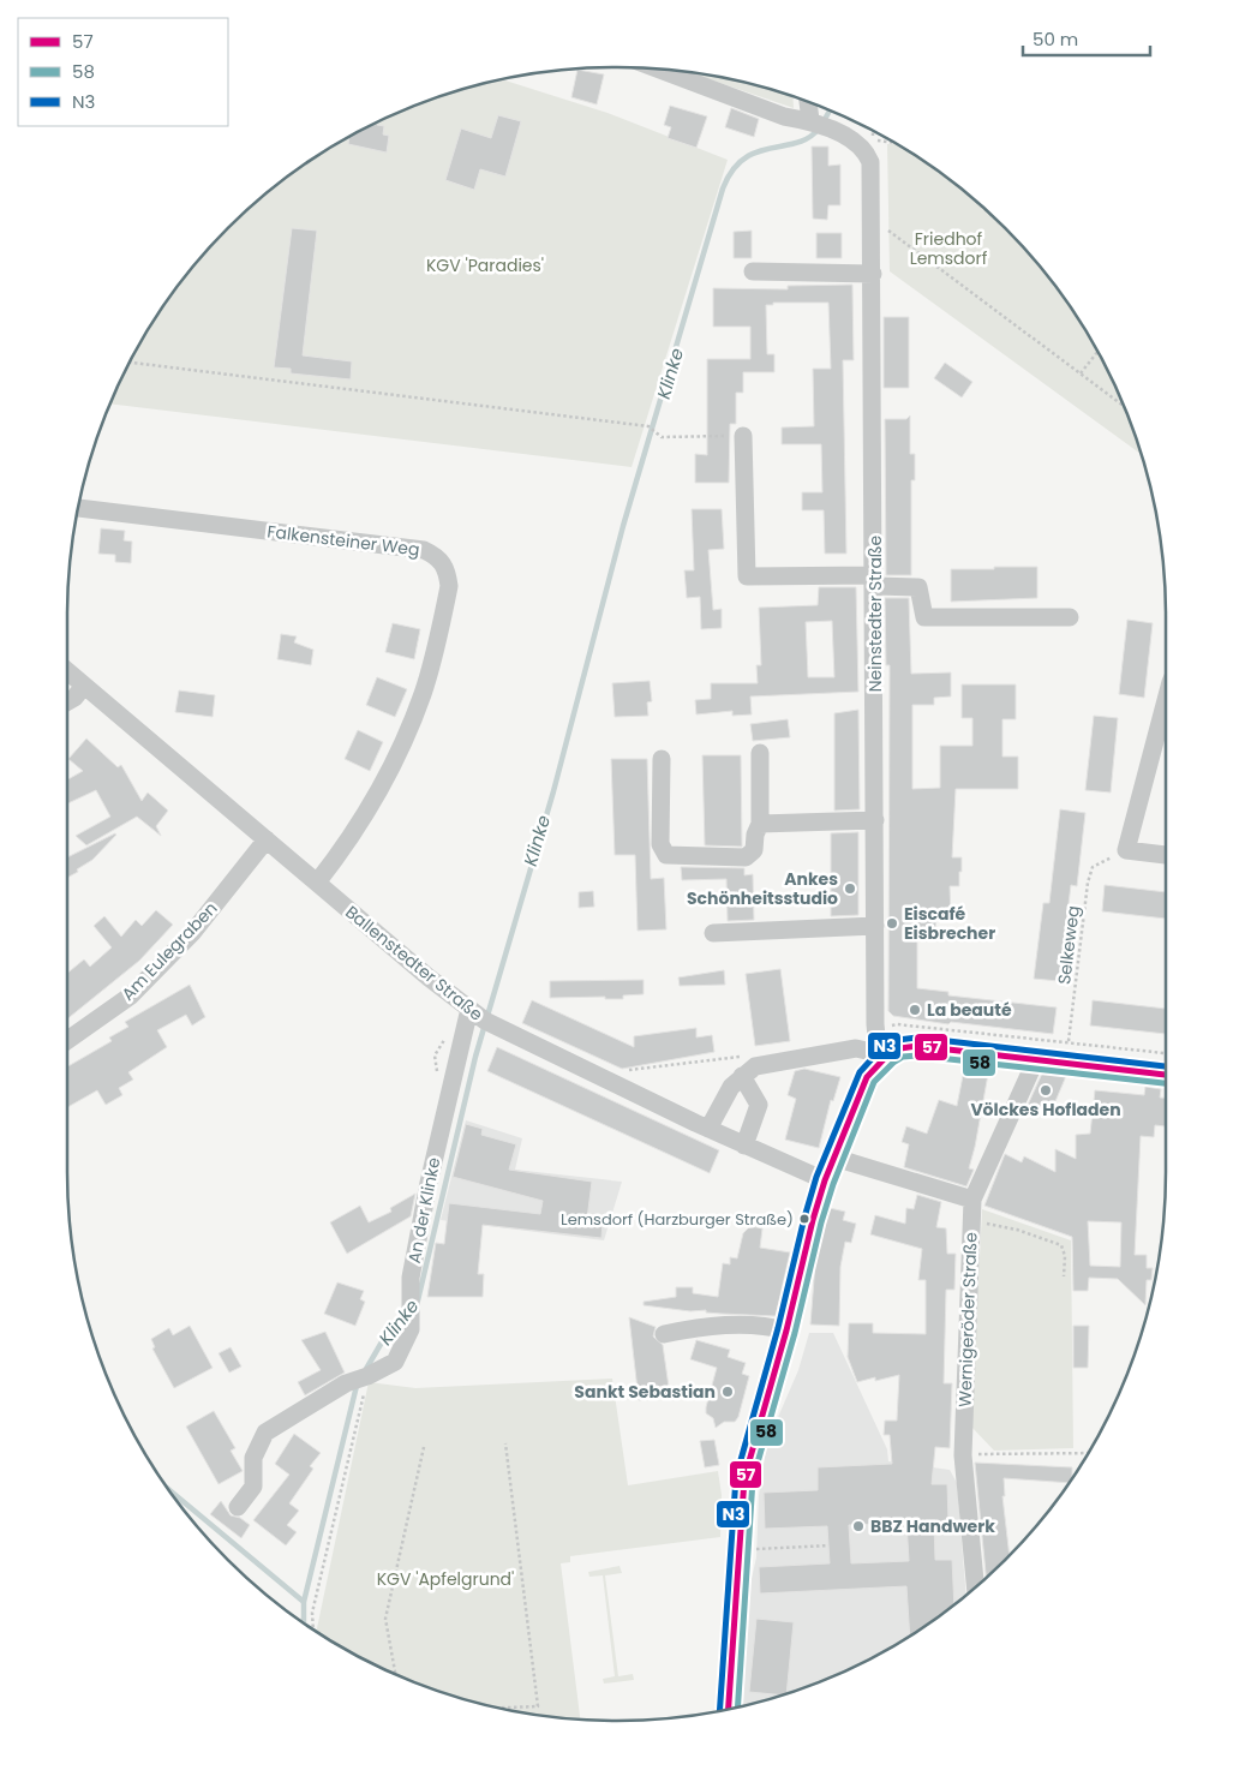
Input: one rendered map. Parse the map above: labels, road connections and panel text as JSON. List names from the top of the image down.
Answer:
{
  "streets": {
    "street": [
      "Falkensteiner Weg",
      "Neinstedter Straße",
      "Am Eulegraben",
      "Ballenstedter Straße",
      "An der Klinke",
      "Wernigeröder Straße"
    ],
    "path": ["Selkeweg"]
  },
  "crossings": [
    ["Falkensteiner Weg", "Ballenstedter Straße"],
    ["Am Eulegraben", "Ballenstedter Straße"],
    ["Ballenstedter Straße", "An der Klinke"]
  ],
  "water": ["Klinke"],
  "parks": ["Friedhof Lemsdorf", "KGV 'Paradies'", "KGV 'Apfelgrund'"],
  "places": [
    "Ankes Schönheitsstudio",
    "Eiscafé Eisbrecher",
    "La beauté",
    "Völckes Hofladen",
    "Lemsdorf (Harzburger Straße)",
    "Sankt Sebastian",
    "BBZ Handwerk"
  ],
  "lines": ["transit line N3", "transit line 57", "transit line 58"],
  "legend": ["57", "58", "N3"],
  "scale_bar": "50 m"
}
